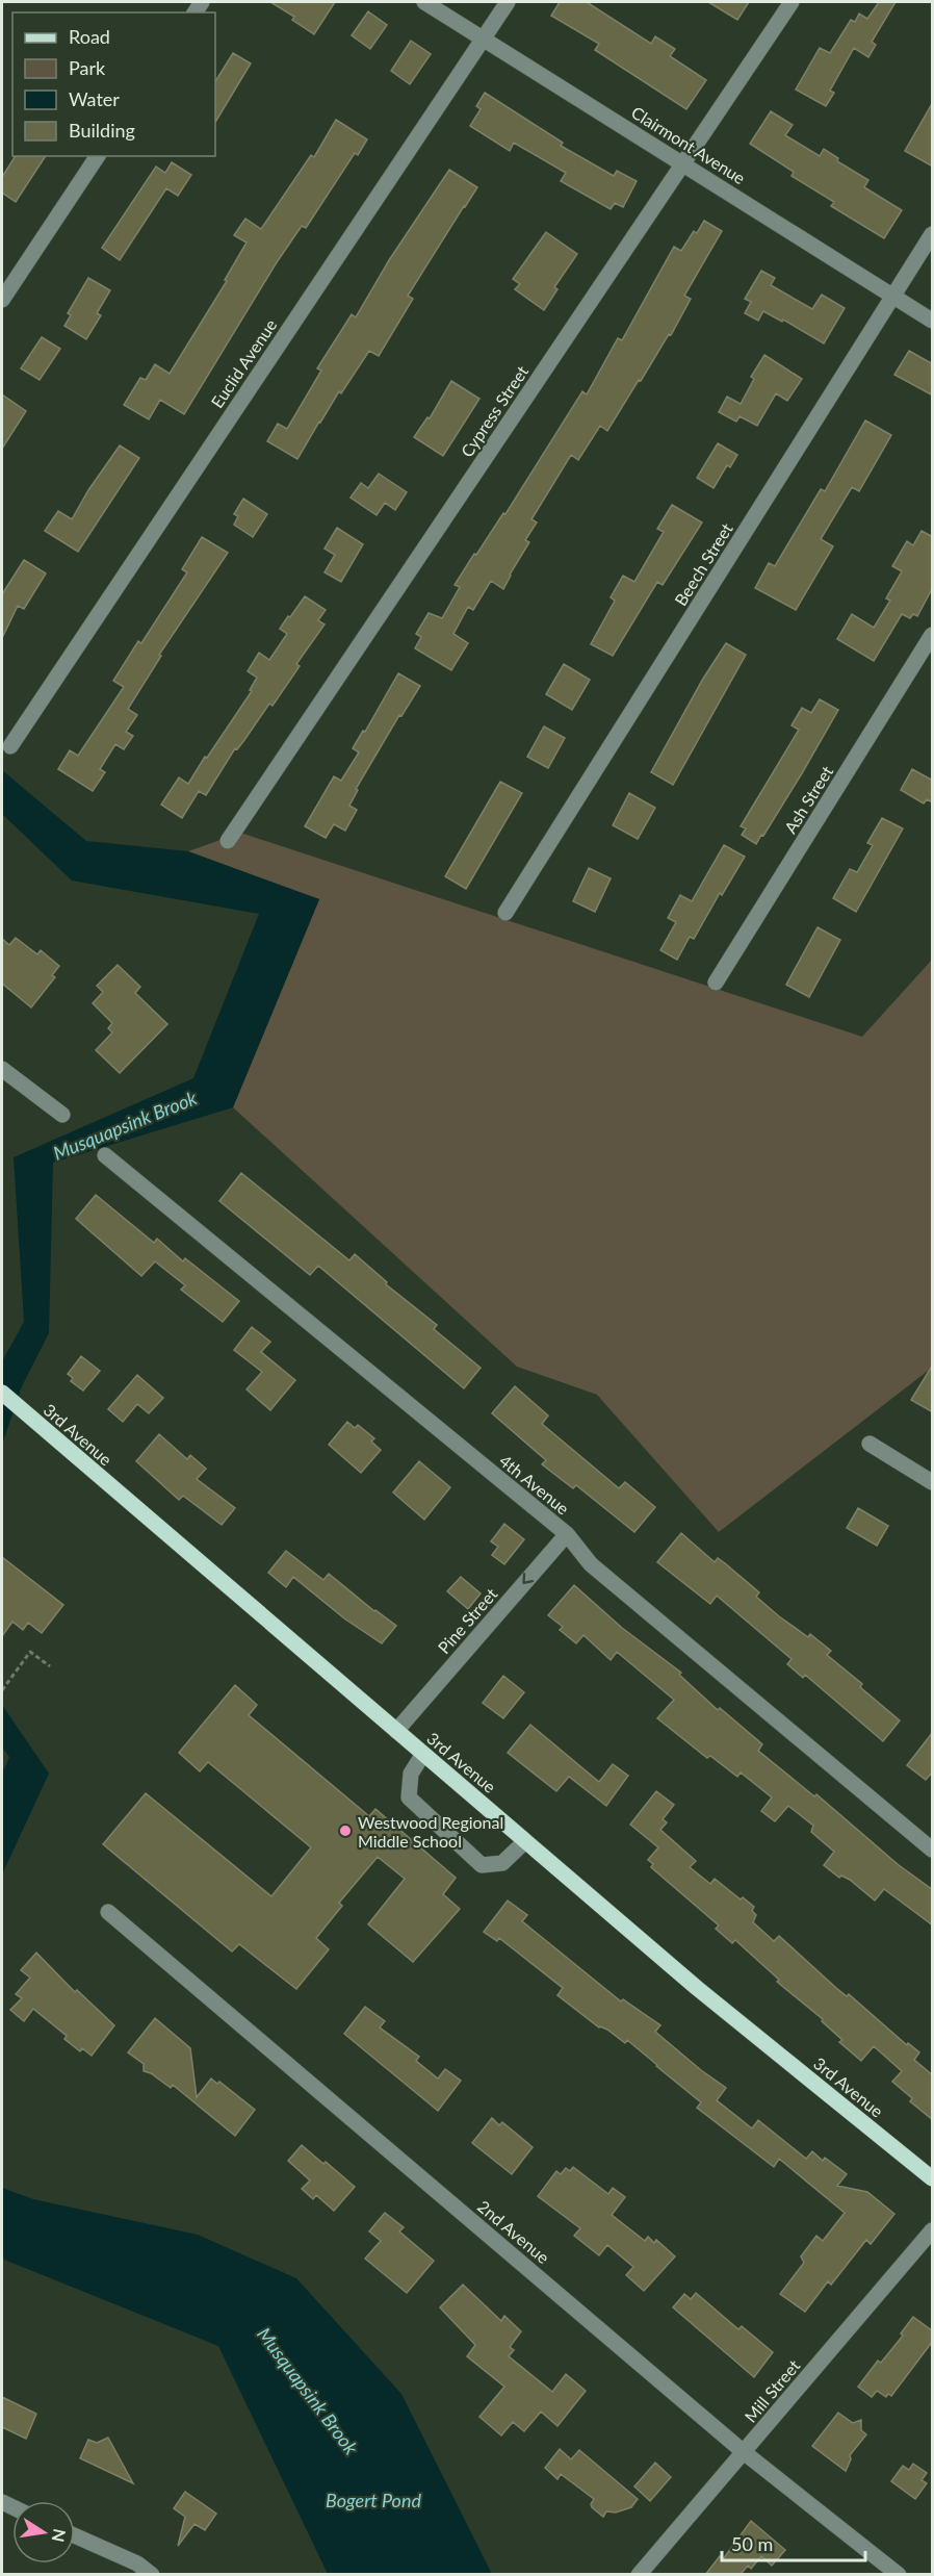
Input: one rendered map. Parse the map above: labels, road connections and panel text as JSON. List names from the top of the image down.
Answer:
{
  "streets": {
    "main road": ["3rd Avenue"],
    "street": [
      "Clairmont Avenue",
      "Euclid Avenue",
      "Cypress Street",
      "Beech Street",
      "Ash Street",
      "4th Avenue",
      "Pine Street",
      "2nd Avenue",
      "Mill Street"
    ]
  },
  "crossings": [
    ["Clairmont Avenue", "Euclid Avenue"],
    ["Clairmont Avenue", "Cypress Street"],
    ["Clairmont Avenue", "Beech Street"],
    ["3rd Avenue", "Pine Street"],
    ["4th Avenue", "Pine Street"],
    ["2nd Avenue", "Mill Street"]
  ],
  "one_way": ["Pine Street"],
  "water": ["Musquapsink Brook", "Bogert Pond"],
  "places": ["Westwood Regional Middle School"],
  "legend": [
    "Road",
    "Park",
    "Water",
    "Building"
  ],
  "scale_bar": "50 m",
  "north": "right"
}
